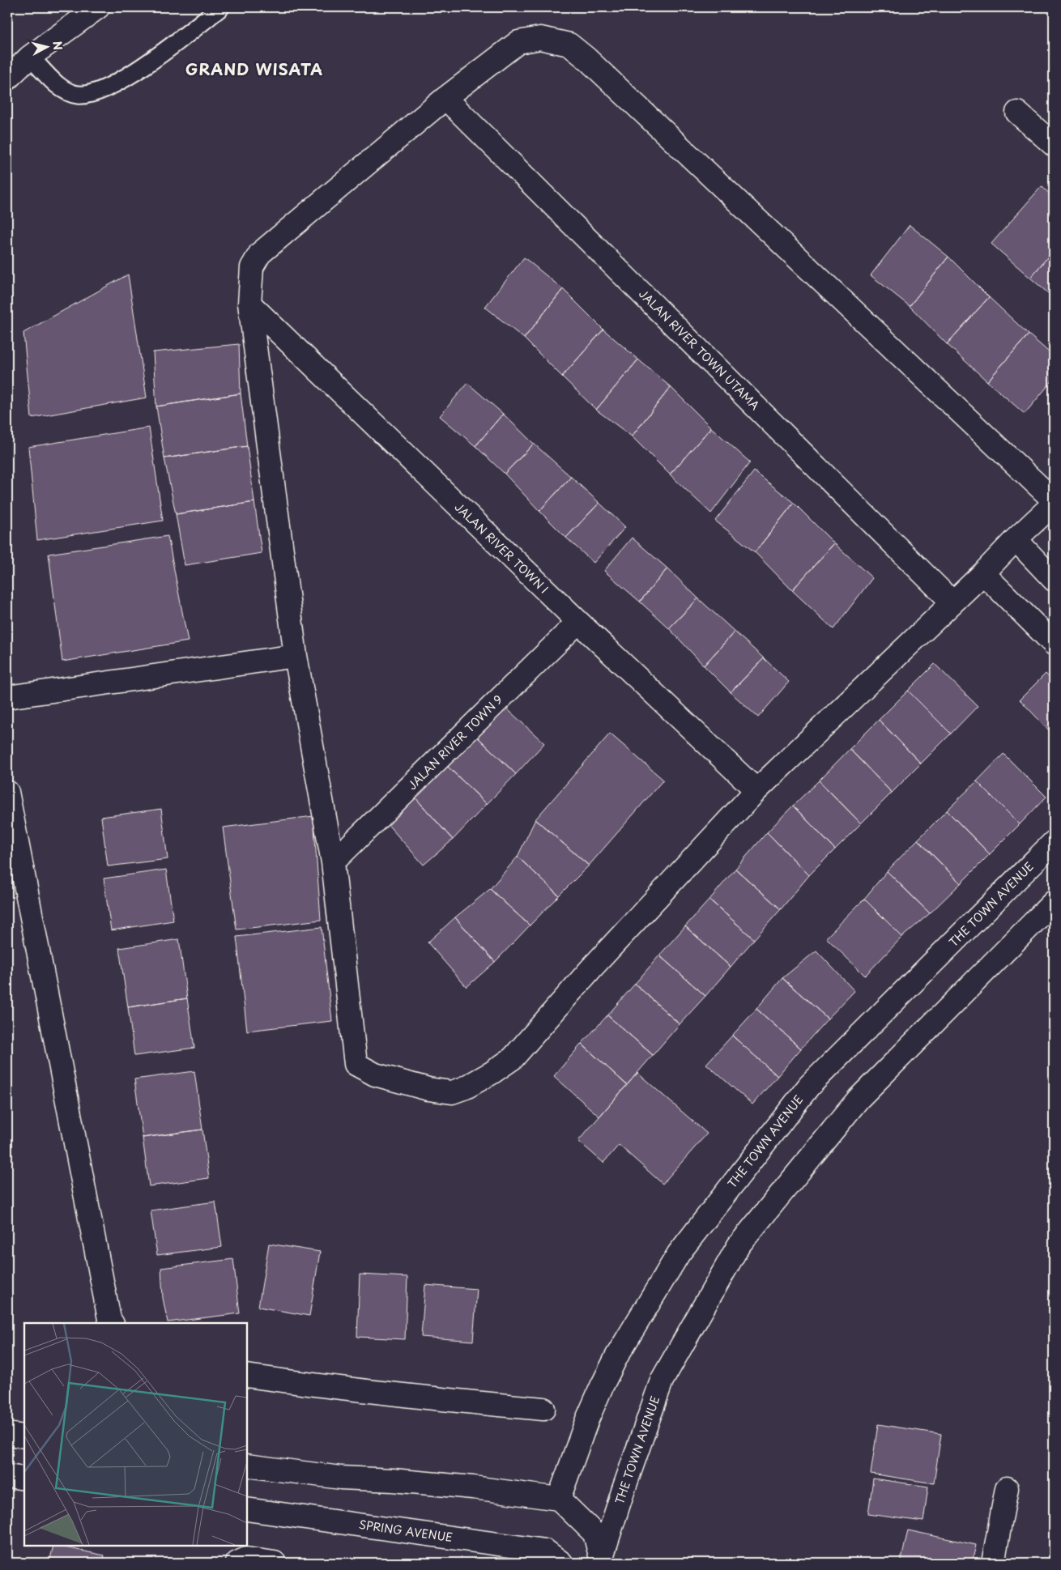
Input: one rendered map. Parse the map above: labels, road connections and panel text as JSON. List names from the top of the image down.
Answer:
{
  "streets": {
    "street": [
      "JALAN RIVER TOWN UTAMA",
      "JALAN RIVER TOWN I",
      "JALAN RIVER TOWN 9",
      "THE TOWN AVENUE",
      "SPRING AVENUE"
    ]
  },
  "crossings": [
    ["JALAN RIVER TOWN I", "JALAN RIVER TOWN 9"]
  ],
  "districts": ["GRAND WISATA"],
  "north": "right"
}
